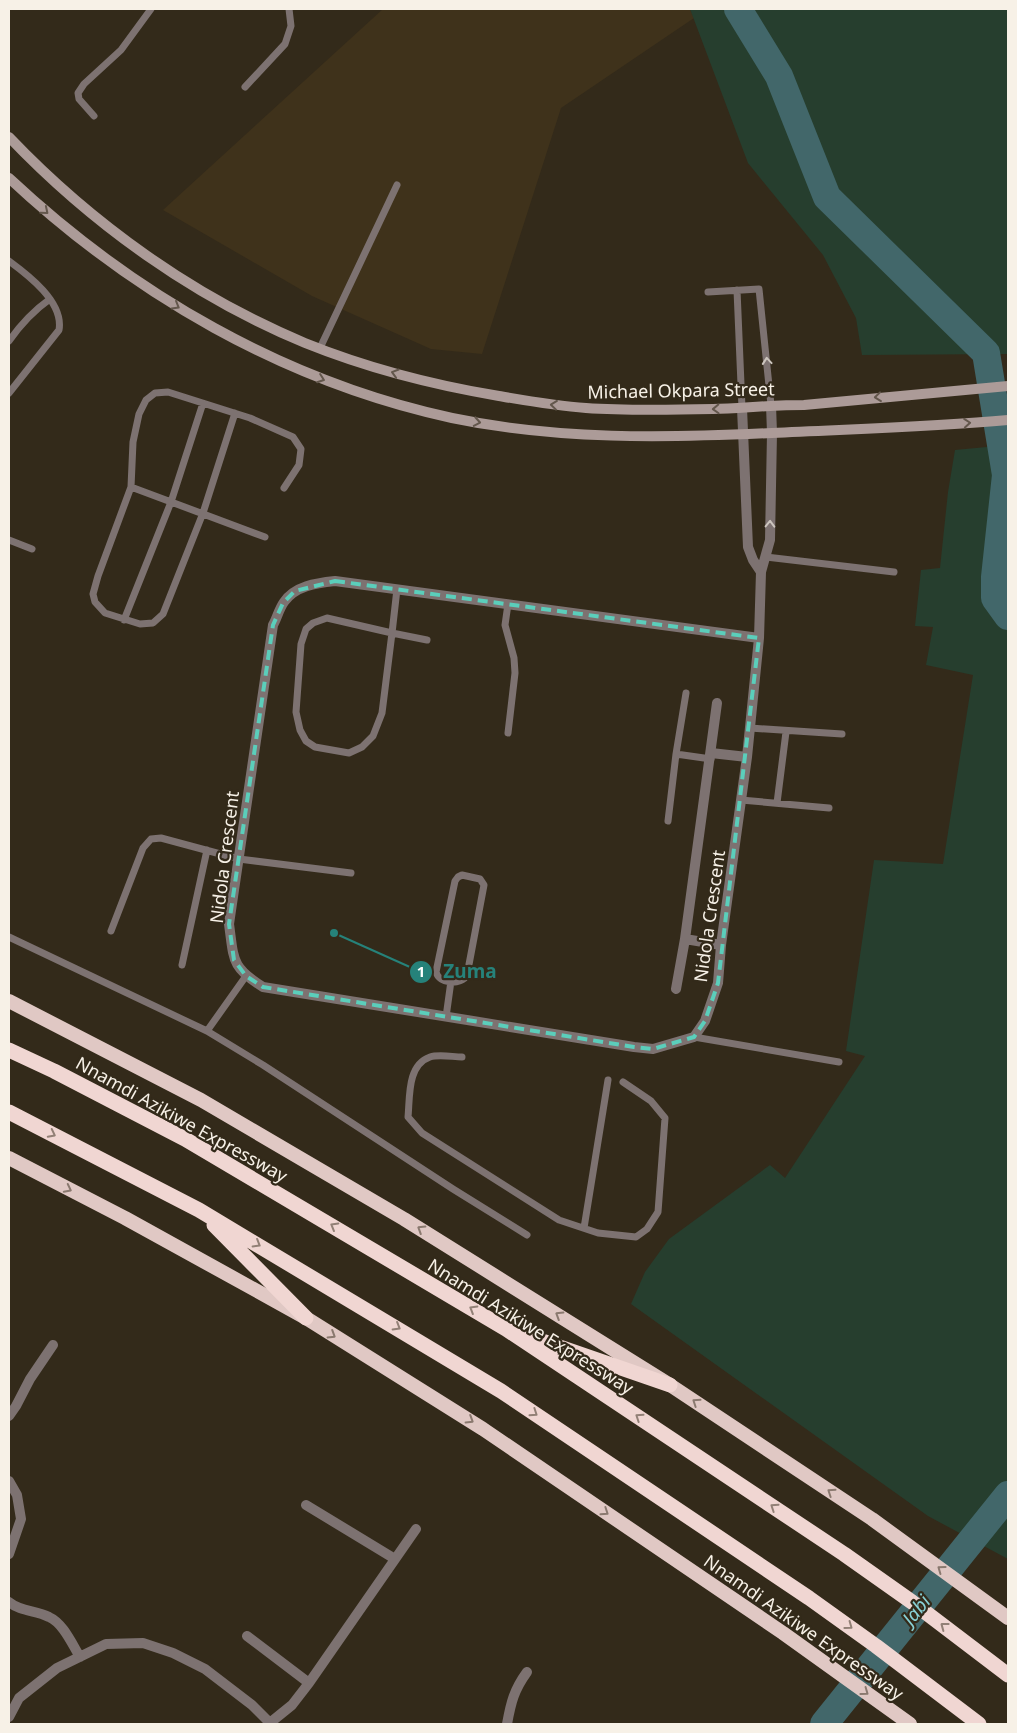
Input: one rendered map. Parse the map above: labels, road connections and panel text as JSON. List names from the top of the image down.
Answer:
{
  "streets": {
    "highway": ["Nnamdi Azikiwe Expressway"],
    "main road": ["Michael Okpara Street"],
    "street": ["Nidola Crescent"]
  },
  "water": ["Jabi"],
  "places": ["Zuma"]
}
